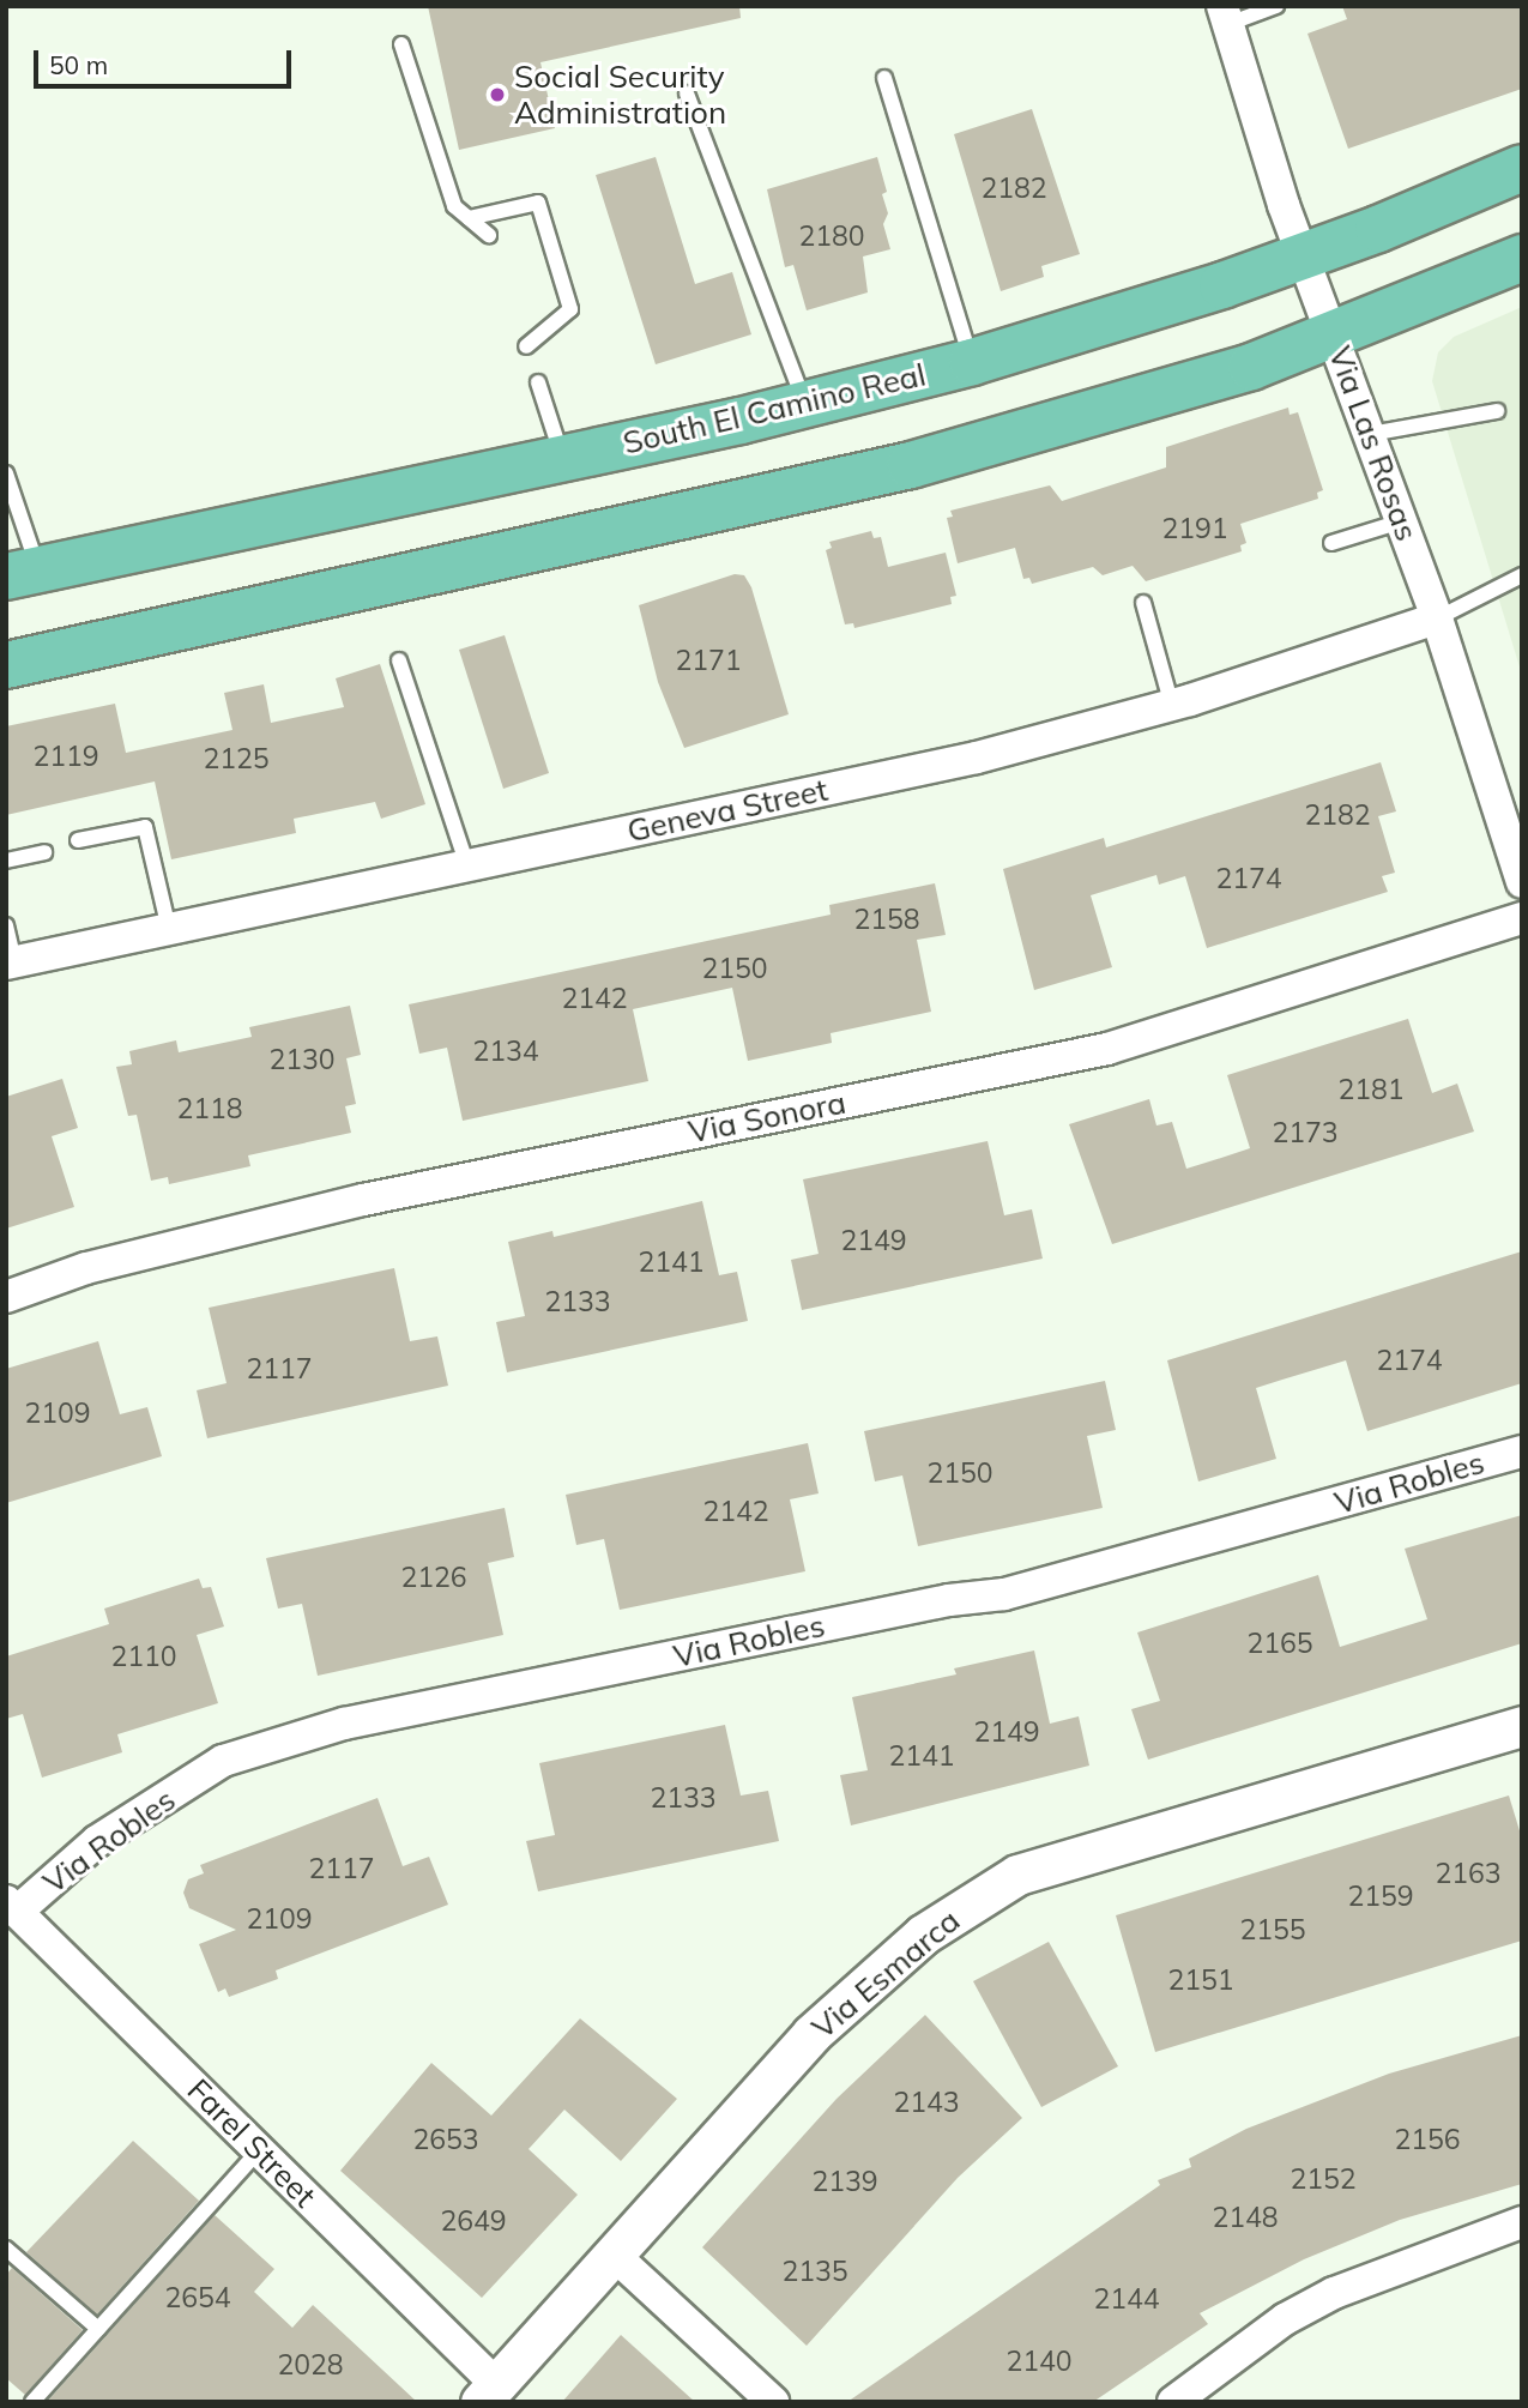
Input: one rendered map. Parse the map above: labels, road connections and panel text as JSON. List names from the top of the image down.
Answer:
{
  "streets": {
    "main road": ["South El Camino Real"],
    "street": [
      "Via Las Rosas",
      "Geneva Street",
      "Via Sonora",
      "Via Robles",
      "Via Esmarca",
      "Farel Street"
    ]
  },
  "crossings": [
    ["South El Camino Real", "Via Las Rosas"],
    ["Via Las Rosas", "Geneva Street"],
    ["Via Robles", "Farel Street"],
    ["Via Esmarca", "Farel Street"]
  ],
  "places": ["Social Security Administration"],
  "house_numbers": [
    "2182",
    "2180",
    "2191",
    "2171",
    "2119",
    "2125",
    "2182",
    "2174",
    "2158",
    "2150",
    "2142",
    "2134",
    "2130",
    "2181",
    "2118",
    "2173",
    "2149",
    "2141",
    "2133",
    "2174",
    "2117",
    "2109",
    "2150",
    "2142",
    "2126",
    "2165",
    "2110",
    "2149",
    "2141",
    "2133",
    "2117",
    "2163",
    "2159",
    "2109",
    "2155",
    "2151",
    "2143",
    "2653",
    "2156",
    "2152",
    "2139",
    "2148",
    "2649",
    "2135",
    "2654",
    "2144",
    "2140",
    "2028"
  ],
  "scale_bar": "50 m"
}
